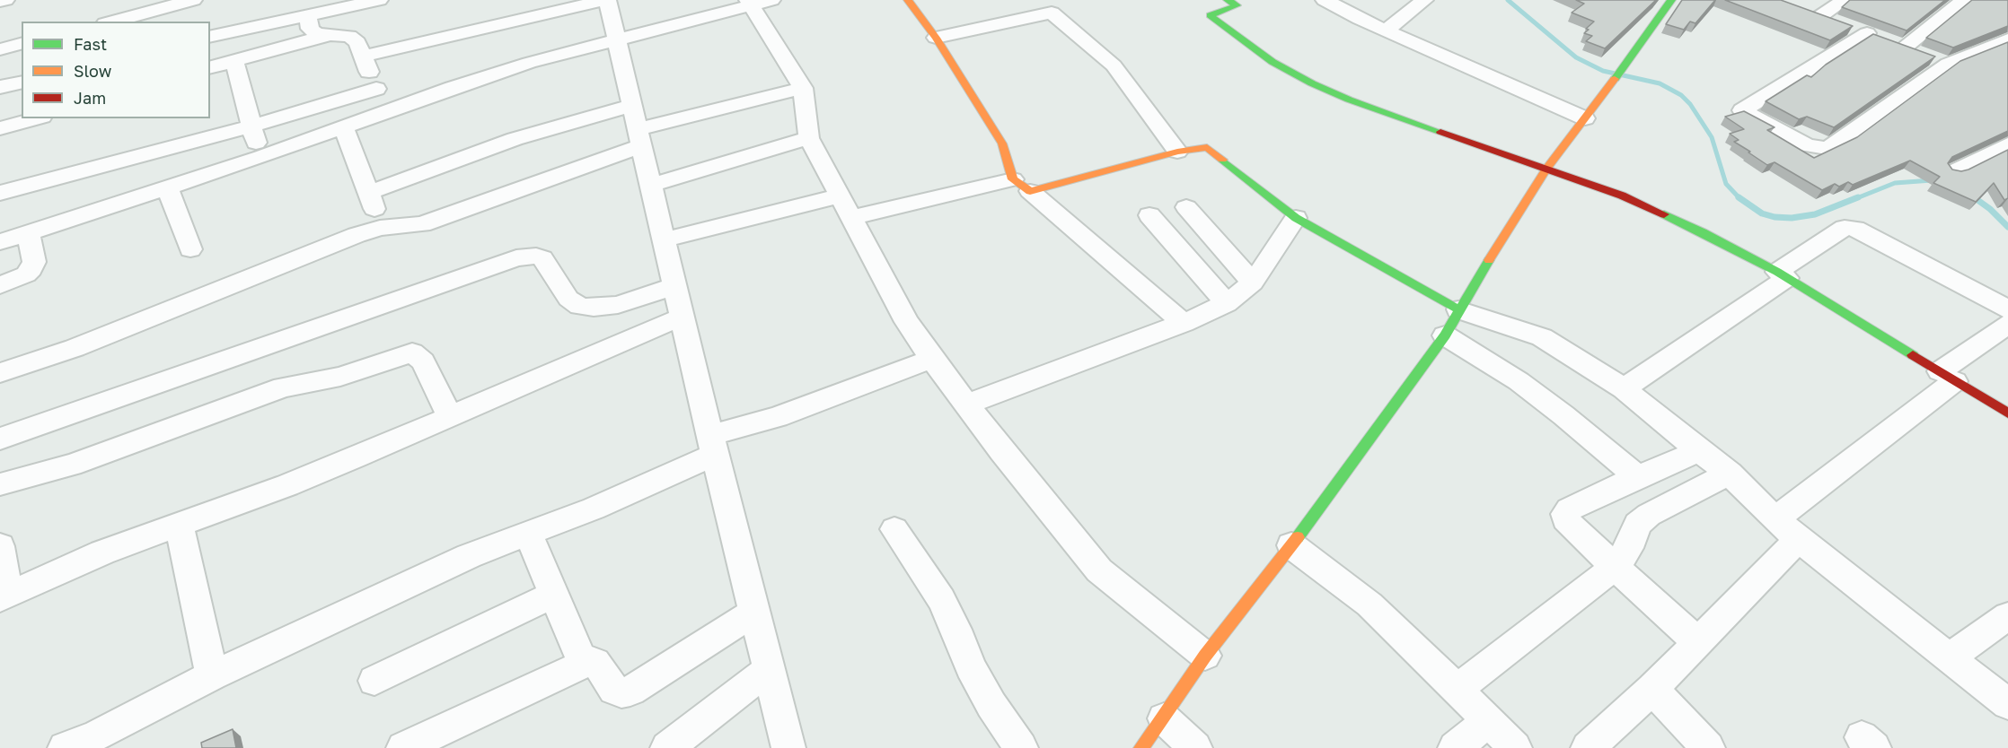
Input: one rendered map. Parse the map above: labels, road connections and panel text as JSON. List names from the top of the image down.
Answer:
{
  "legend": ["Fast", "Slow", "Jam"]
}
